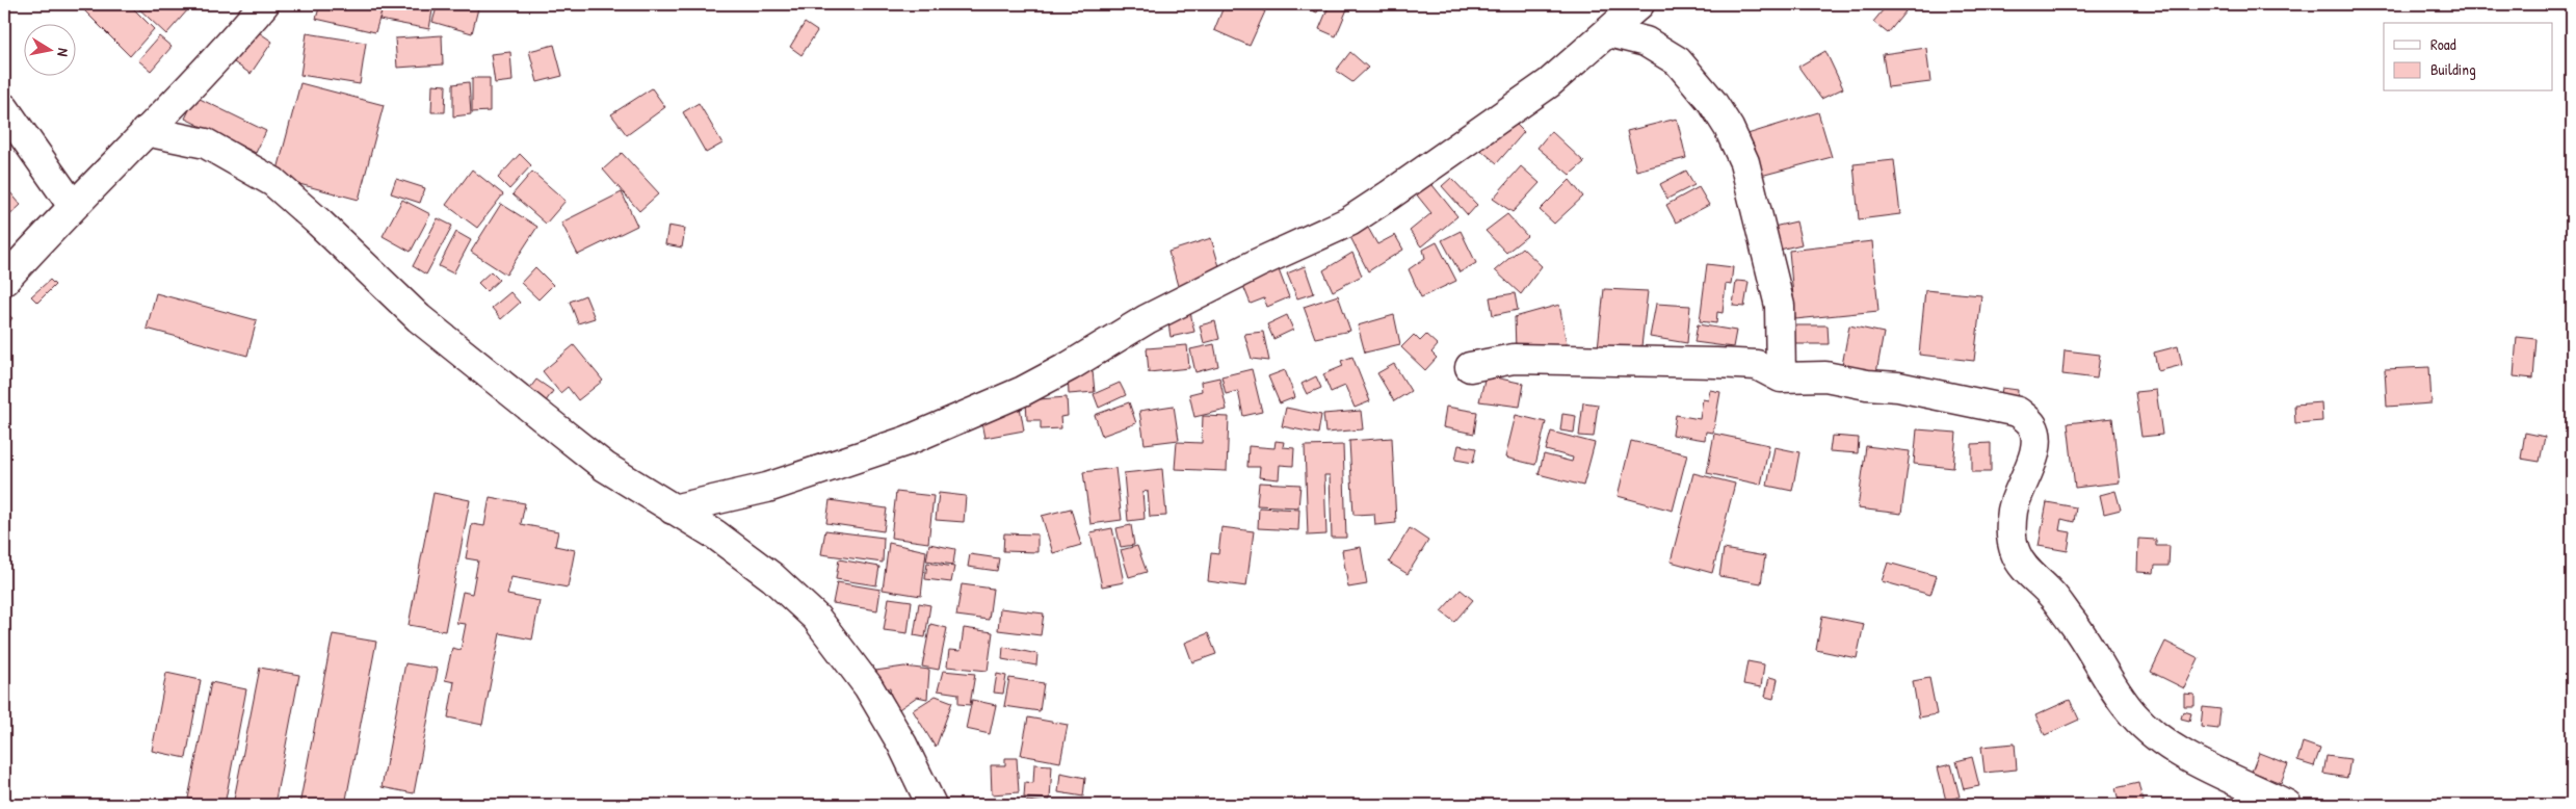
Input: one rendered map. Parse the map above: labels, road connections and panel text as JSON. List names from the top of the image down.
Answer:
{
  "legend": ["Road", "Building"],
  "north": "right"
}
